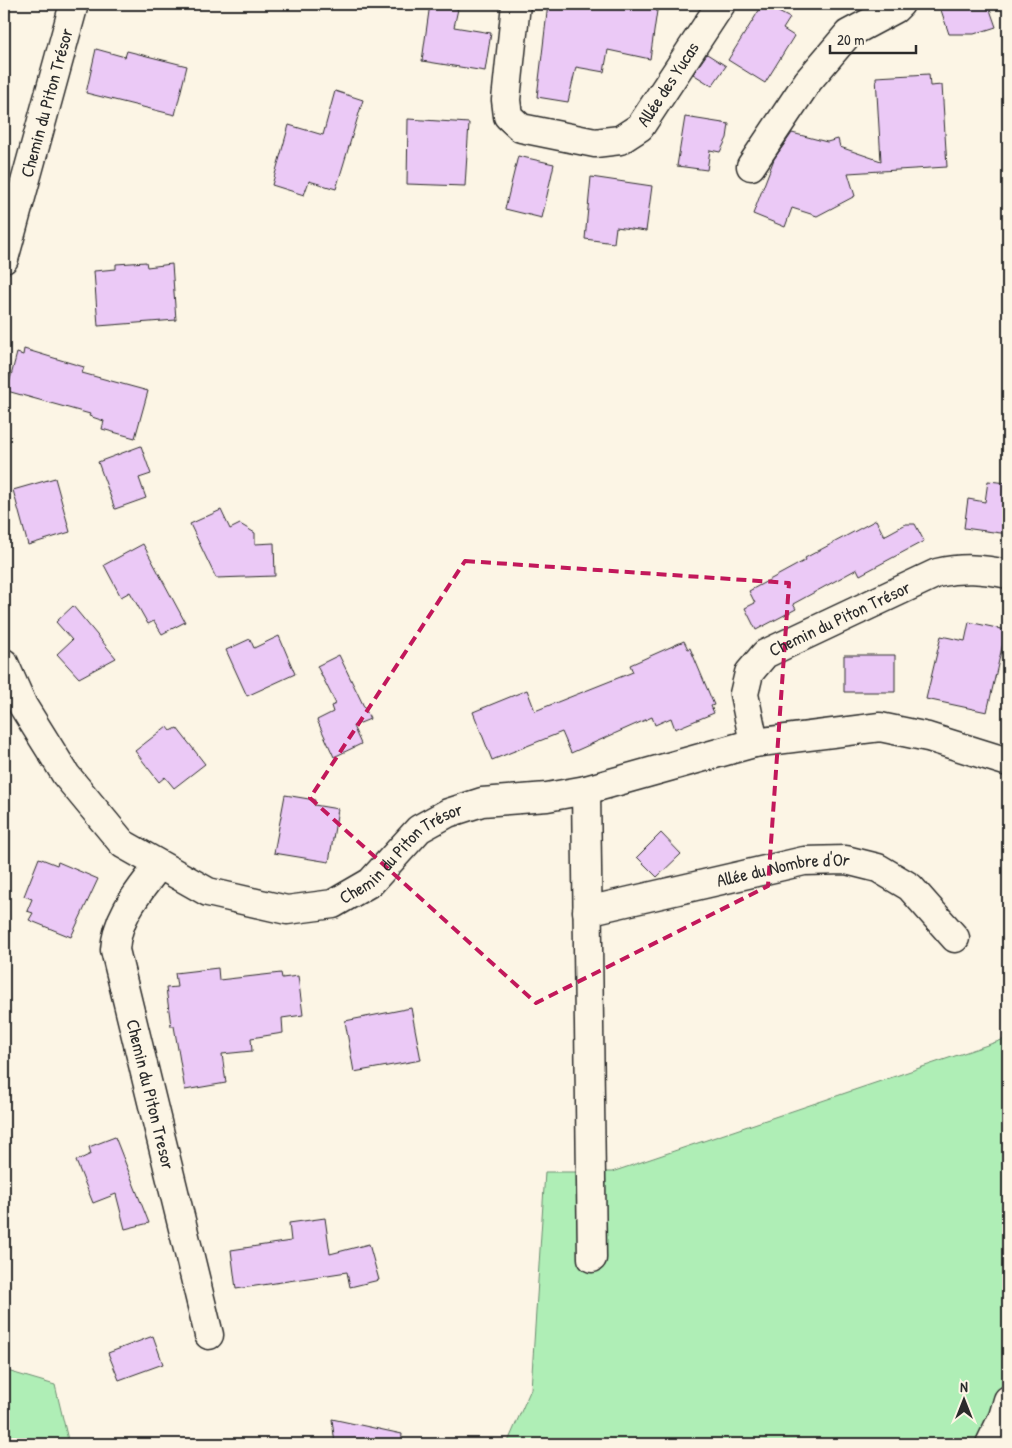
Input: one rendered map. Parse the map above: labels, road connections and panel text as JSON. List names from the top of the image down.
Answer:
{
  "streets": {
    "street": [
      "Allée des Yucas",
      "Chemin du Piton Trésor",
      "Allée du Nombre d'Or",
      "Chemin du Piton Tresor"
    ]
  },
  "crossings": [
    ["Chemin du Piton Trésor", "Chemin du Piton Tresor"]
  ],
  "scale_bar": "20 m",
  "north": "top"
}
